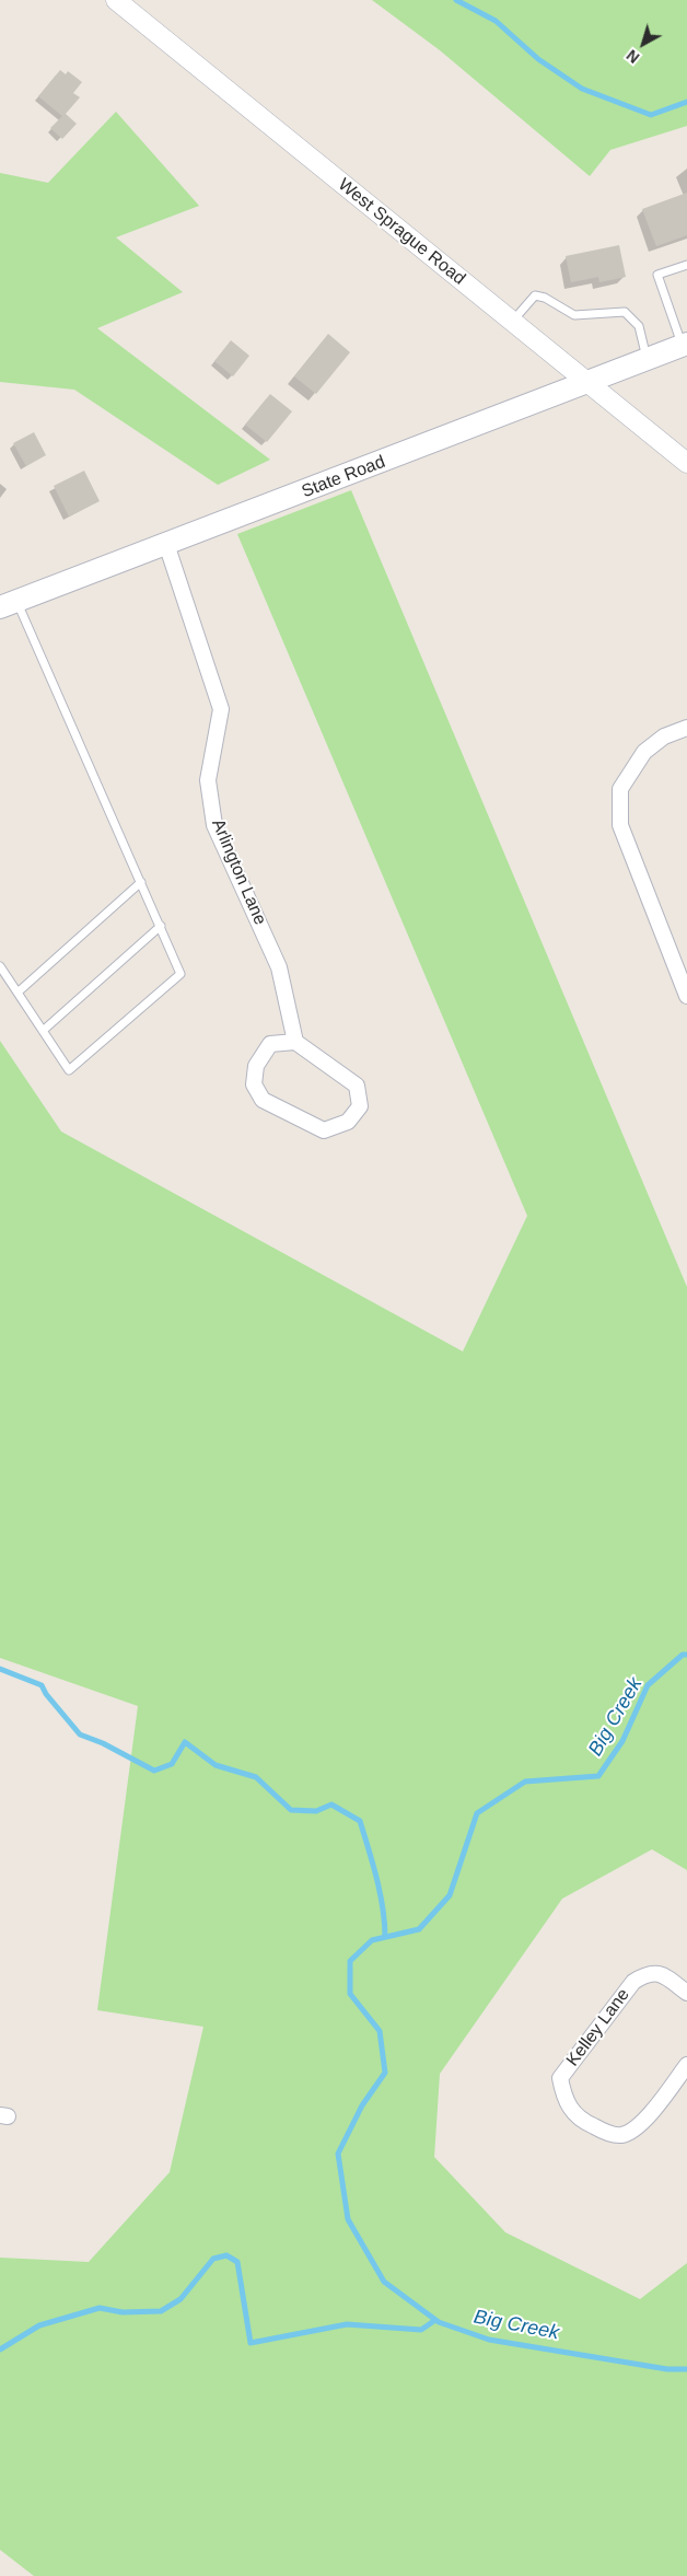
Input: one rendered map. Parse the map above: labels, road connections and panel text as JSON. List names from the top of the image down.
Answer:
{
  "streets": {
    "main road": ["State Road"],
    "street": ["West Sprague Road", "Arlington Lane", "Kelley Lane"]
  },
  "crossings": [
    ["West Sprague Road", "State Road"],
    ["State Road", "Arlington Lane"]
  ],
  "water": ["Big Creek"],
  "north": "bottom left"
}
